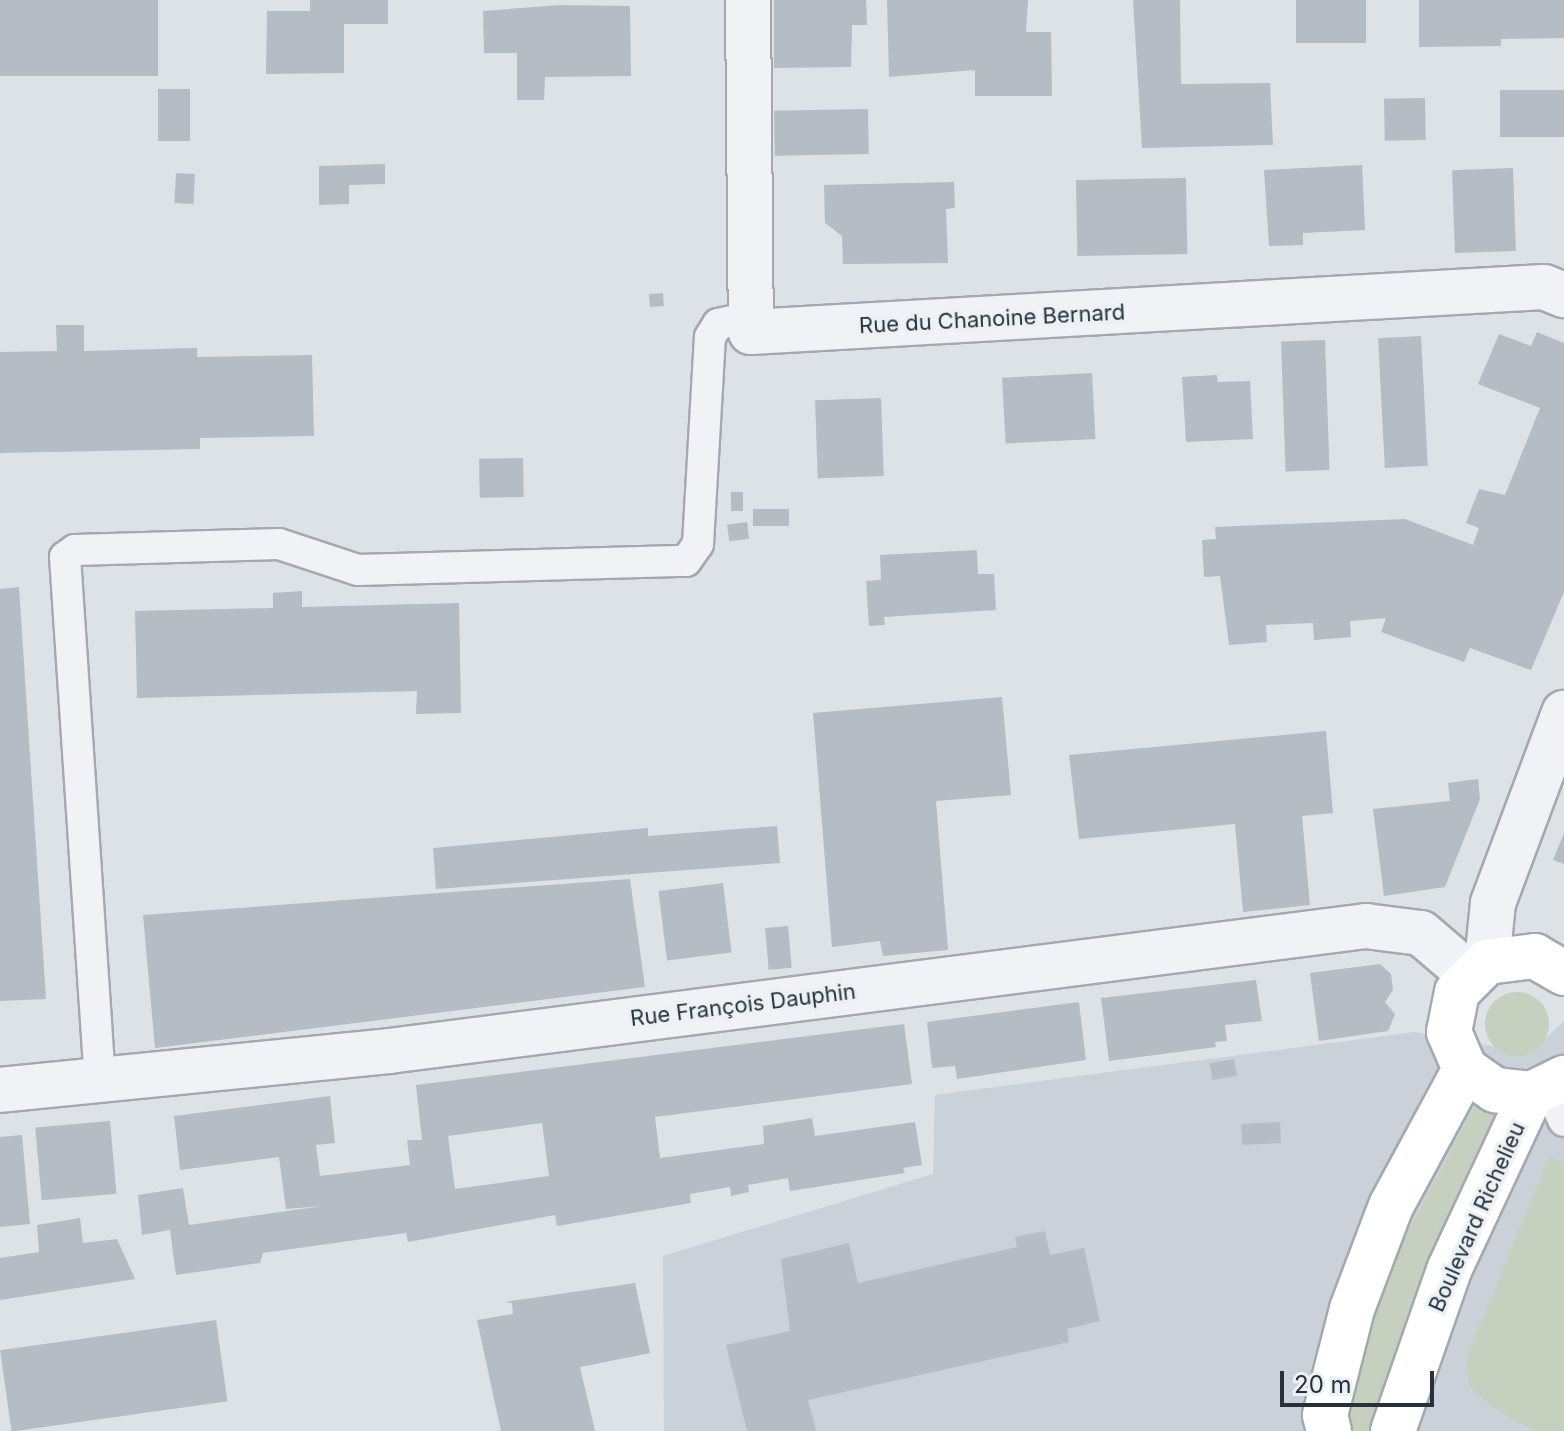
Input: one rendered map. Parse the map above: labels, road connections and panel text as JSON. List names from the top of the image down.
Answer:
{
  "streets": {
    "main road": ["Boulevard Richelieu"],
    "street": ["Rue du Chanoine Bernard", "Rue François Dauphin"]
  },
  "scale_bar": "20 m"
}
